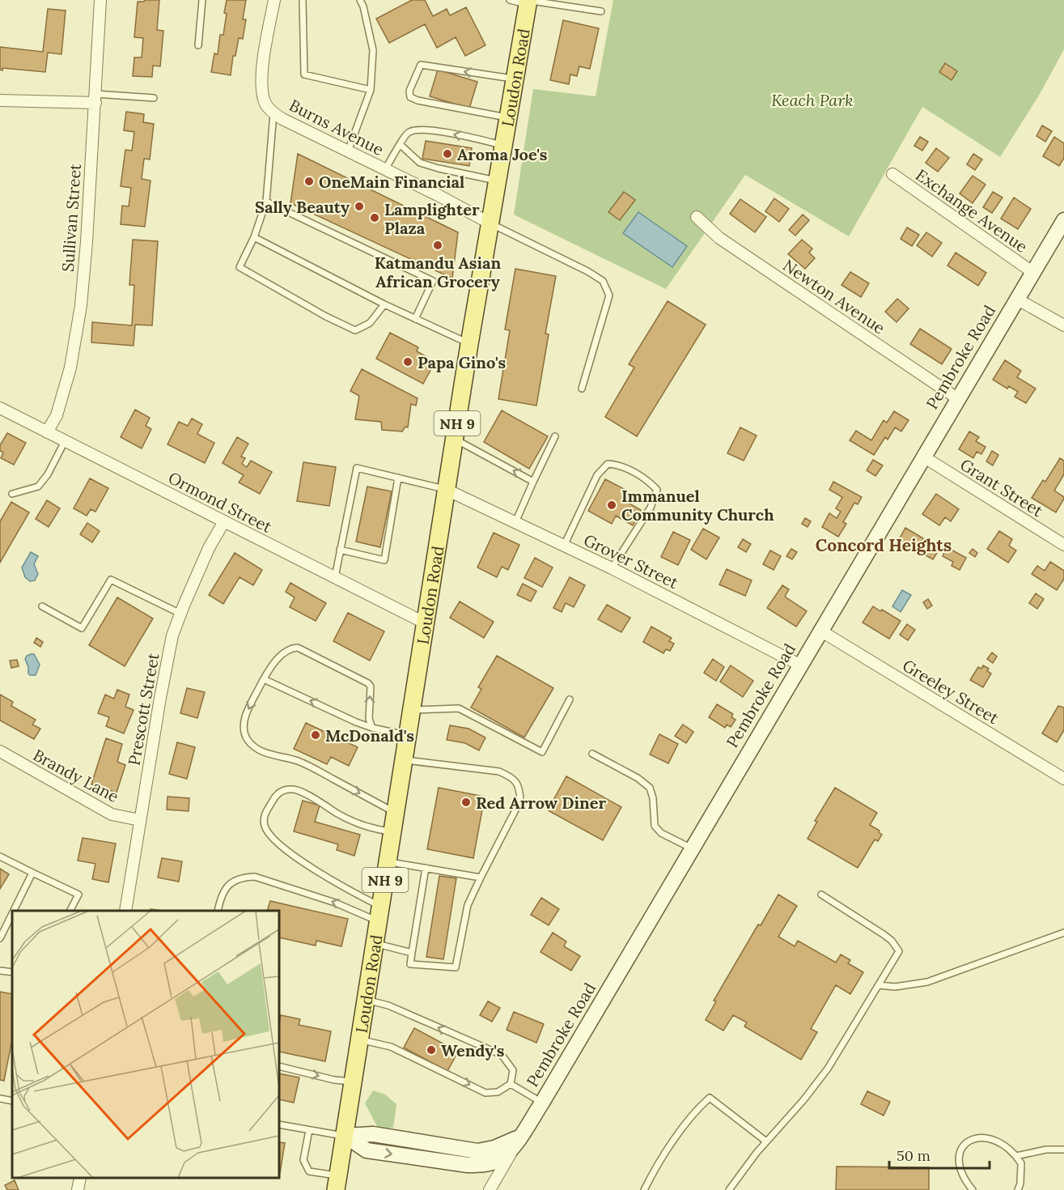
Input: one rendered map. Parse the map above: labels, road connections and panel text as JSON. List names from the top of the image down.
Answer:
{
  "streets": {
    "main road": ["Loudon Road", "NH 9"],
    "street": [
      "Burns Avenue",
      "Exchange Avenue",
      "Sullivan Street",
      "Newton Avenue",
      "Pembroke Road",
      "Grant Street",
      "Ormond Street",
      "Grover Street",
      "Greeley Street",
      "Prescott Street",
      "Brandy Lane"
    ]
  },
  "crossings": [
    ["Loudon Road", "Burns Avenue"],
    ["Loudon Road", "Ormond Street"],
    ["Loudon Road", "Grover Street"],
    ["Exchange Avenue", "Pembroke Road"],
    ["Sullivan Street", "Ormond Street"],
    ["Newton Avenue", "Pembroke Road"],
    ["Pembroke Road", "Grant Street"],
    ["Pembroke Road", "Grover Street"],
    ["Pembroke Road", "Greeley Street"],
    ["Ormond Street", "Prescott Street"],
    ["Prescott Street", "Brandy Lane"]
  ],
  "districts": ["Concord Heights"],
  "parks": ["Keach Park"],
  "places": [
    "Aroma Joe's",
    "OneMain Financial",
    "Sally Beauty",
    "Lamplighter Plaza",
    "Katmandu Asian African Grocery",
    "Papa Gino's",
    "Immanuel Community Church",
    "McDonald's",
    "Red Arrow Diner",
    "Wendy's"
  ],
  "scale_bar": "50 m"
}
